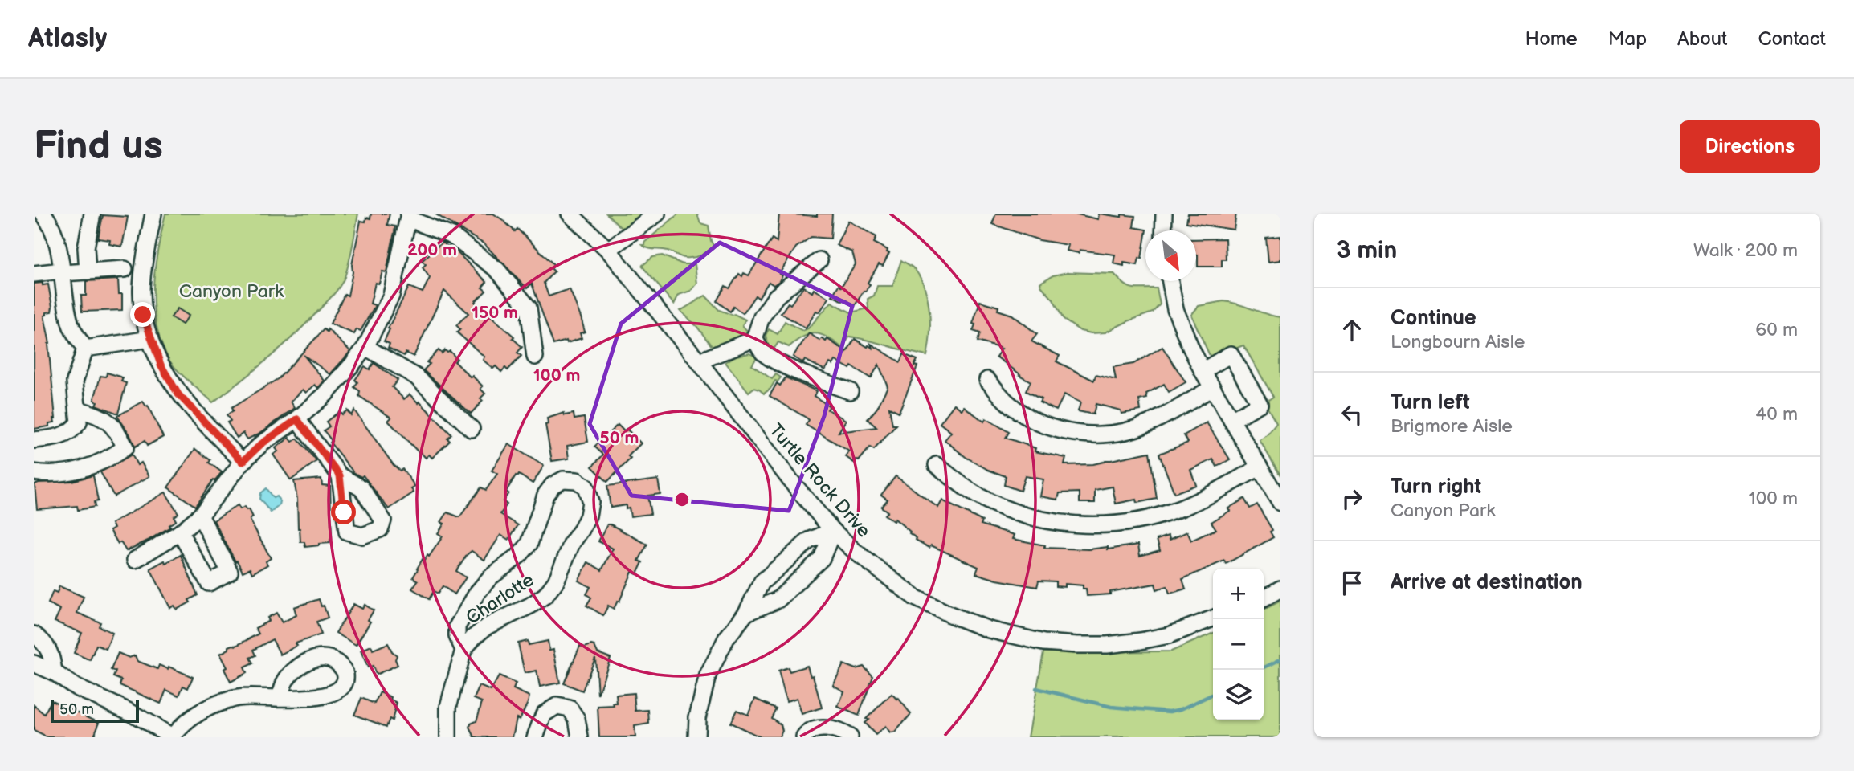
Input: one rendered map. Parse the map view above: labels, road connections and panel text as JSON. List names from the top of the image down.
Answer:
{
  "streets": {
    "street": ["Turtle Rock Drive", "Charlotte"]
  },
  "parks": ["Canyon Park"],
  "scale_bar": "50 m",
  "north": "bottom right",
  "page": {
    "header": "Atlasly",
    "nav": [
      "Home",
      "Map",
      "About",
      "Contact"
    ],
    "buttons": "Directions",
    "title": "Find us",
    "heading": ["3 min", "Walk · 200 m"],
    "list": [
      ["Continue", "Longbourn Aisle", "60 m"],
      ["Turn left", "Brigmore Aisle", "40 m"],
      ["Turn right", "Canyon Park", "100 m"],
      "Arrive at destination"
    ],
    "map_buttons": ["+", "−"],
    "scale": "50 m"
  },
  "rings": [
    "200 m",
    "150 m",
    "100 m",
    "50 m"
  ]
}
